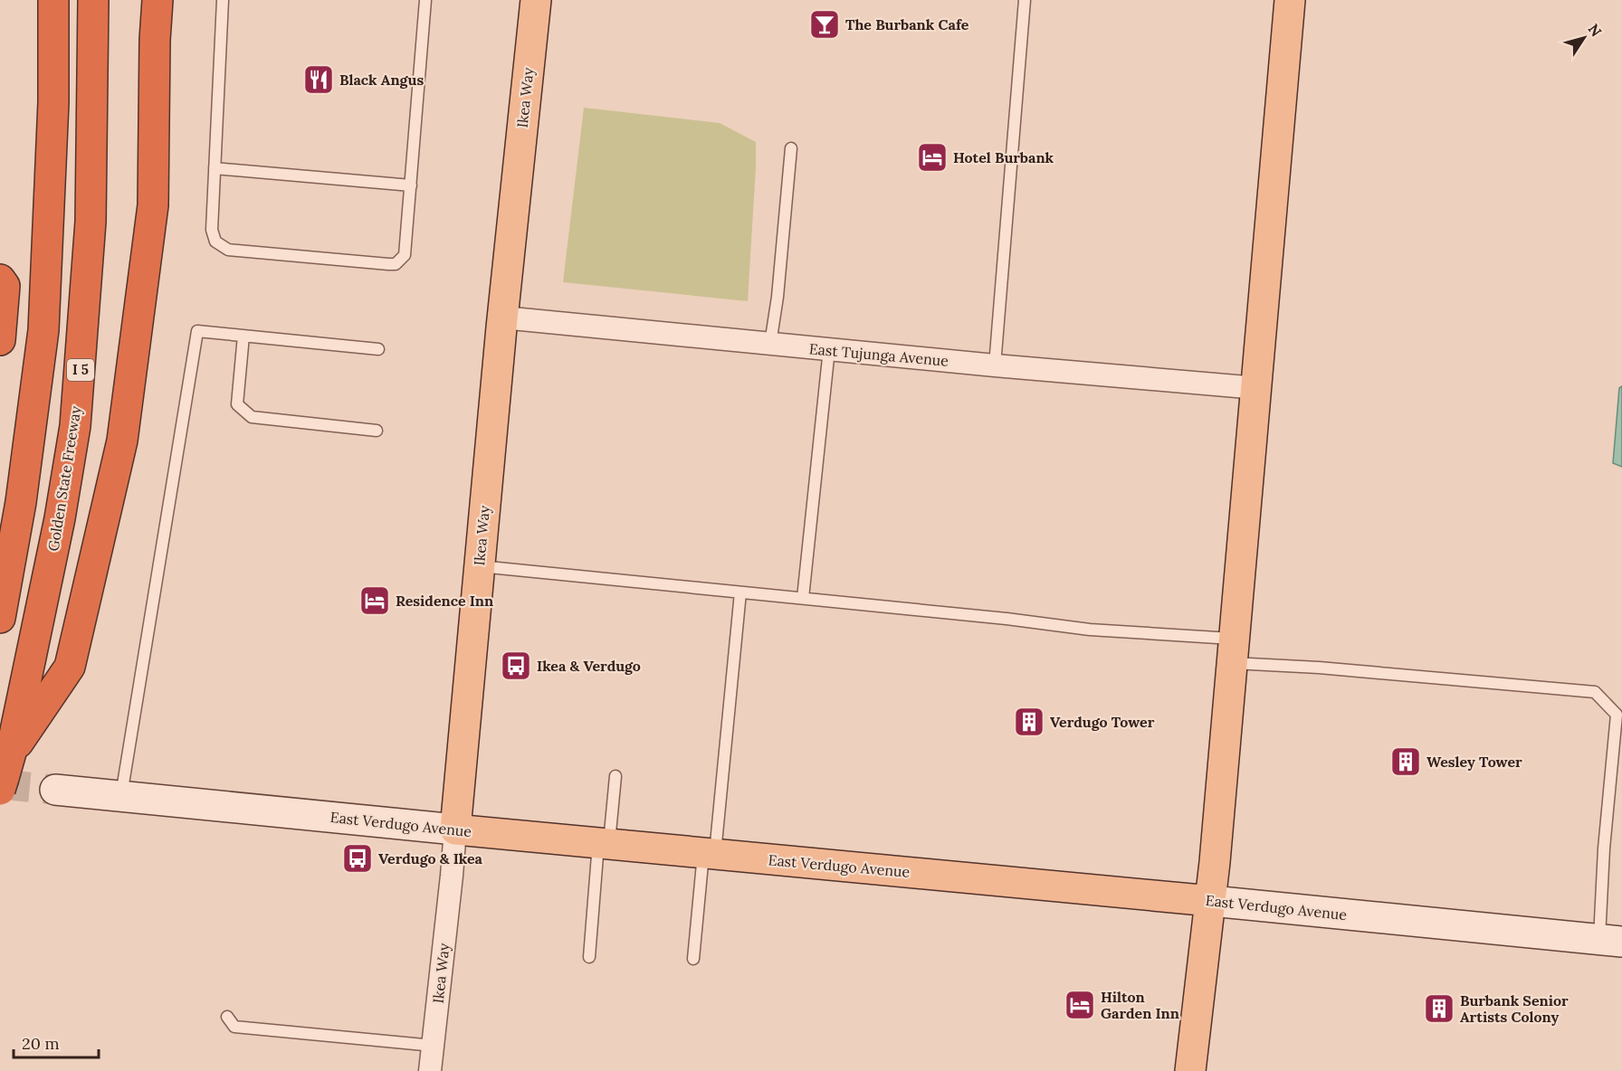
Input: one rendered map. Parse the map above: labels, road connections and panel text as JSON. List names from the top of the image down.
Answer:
{
  "streets": {
    "highway": ["I 5", "Golden State Freeway"],
    "main road": ["Ikea Way", "East Verdugo Avenue"],
    "street": ["East Tujunga Avenue"]
  },
  "crossings": [
    ["Ikea Way", "East Tujunga Avenue"],
    ["Ikea Way", "East Verdugo Avenue"]
  ],
  "places": {
    "bar": ["The Burbank Cafe"],
    "restaurant": ["Black Angus"],
    "hotel": ["Hotel Burbank", "Residence Inn", "Hilton Garden Inn"],
    "bus stop": ["Ikea & Verdugo", "Verdugo & Ikea"],
    "building": ["Verdugo Tower", "Wesley Tower", "Burbank Senior Artists Colony"]
  },
  "scale_bar": "20 m",
  "north": "top right"
}
